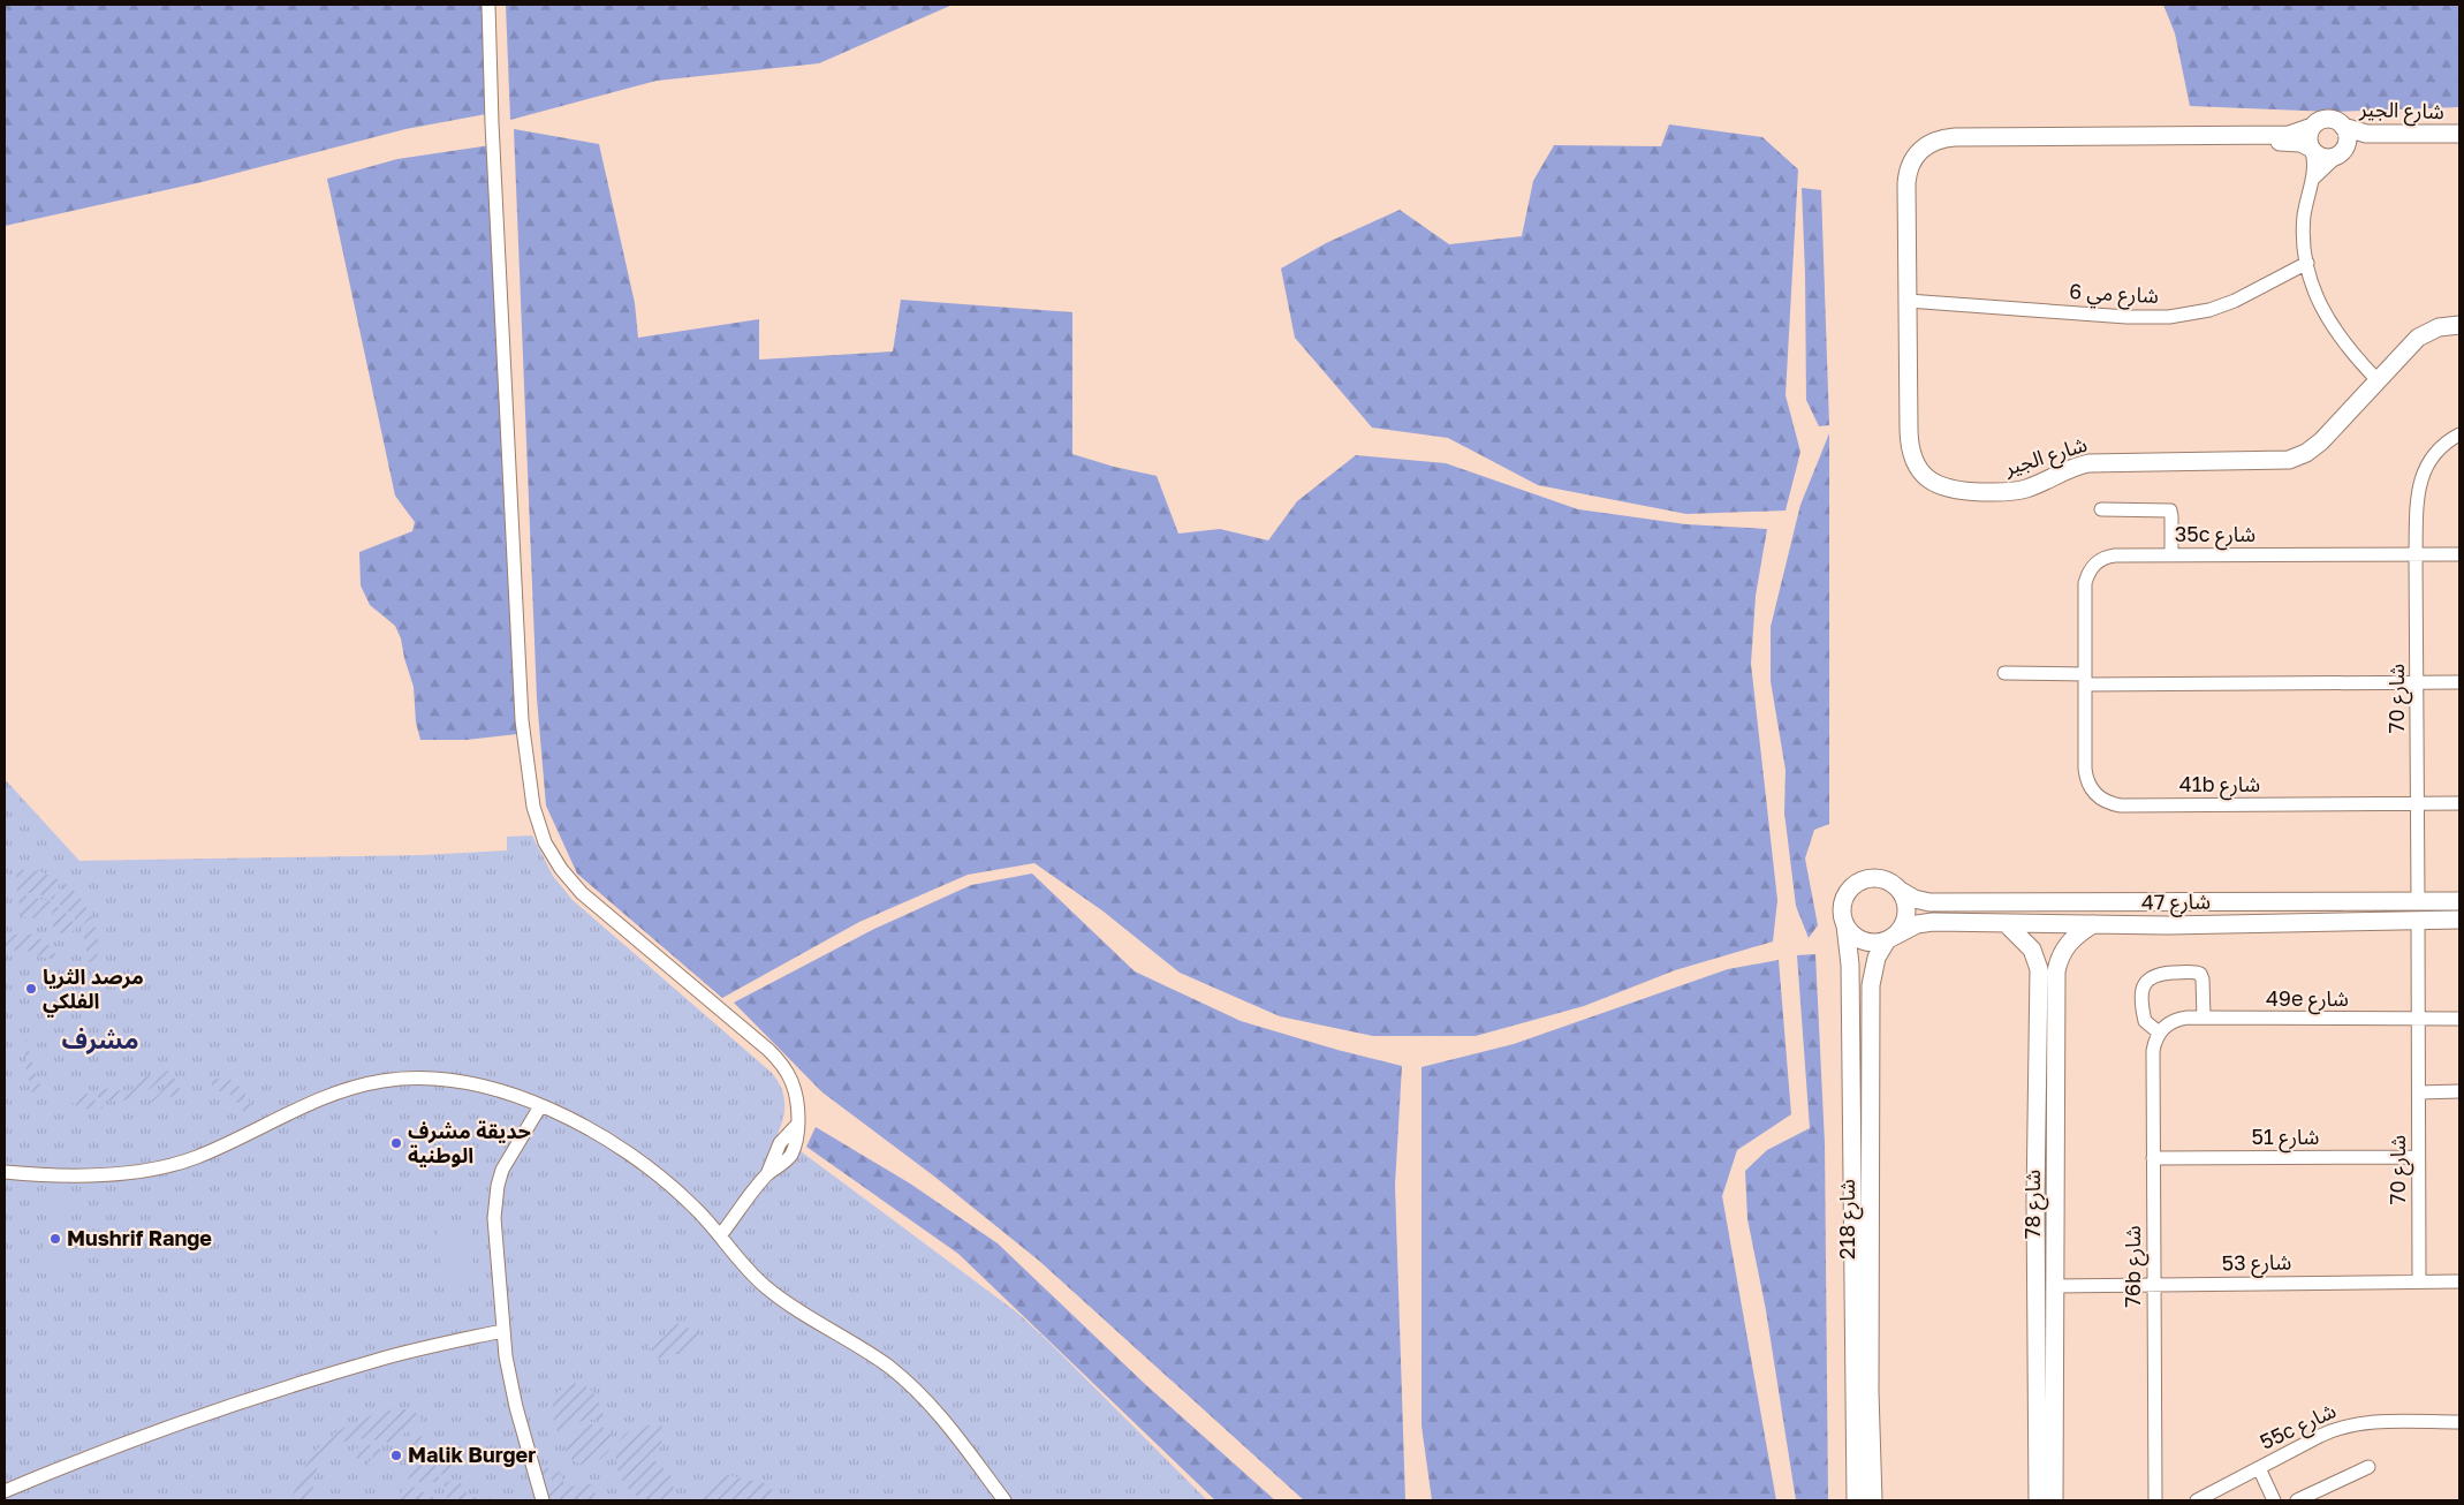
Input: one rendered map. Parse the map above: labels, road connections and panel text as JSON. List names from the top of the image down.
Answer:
{
  "streets": {
    "street": [
      "شارع الجير",
      "شارع مي 6",
      "35c شارع",
      "شارع 70",
      "41b شارع",
      "شارع 47",
      "49e شارع",
      "شارع 51",
      "شارع 78",
      "شارع 218",
      "شارع 53",
      "76b شارع",
      "55c شارع"
    ]
  },
  "crossings": [
    ["شارع الجير", "شارع مي 6"],
    ["35c شارع", "شارع 70"],
    ["35c شارع", "41b شارع"],
    ["شارع 70", "41b شارع"],
    ["شارع 70", "شارع 47"],
    ["شارع 70", "49e شارع"],
    ["شارع 70", "شارع 51"],
    ["شارع 70", "شارع 53"],
    ["شارع 47", "شارع 78"],
    ["شارع 47", "شارع 218"],
    ["49e شارع", "76b شارع"],
    ["شارع 51", "76b شارع"],
    ["شارع 78", "شارع 53"],
    ["شارع 53", "76b شارع"]
  ],
  "districts": ["مشرف"],
  "places": [
    "مرصد الثريا الفلكي",
    "حديقة مشرف الوطنية",
    "Mushrif Range",
    "Malik Burger"
  ]
}
